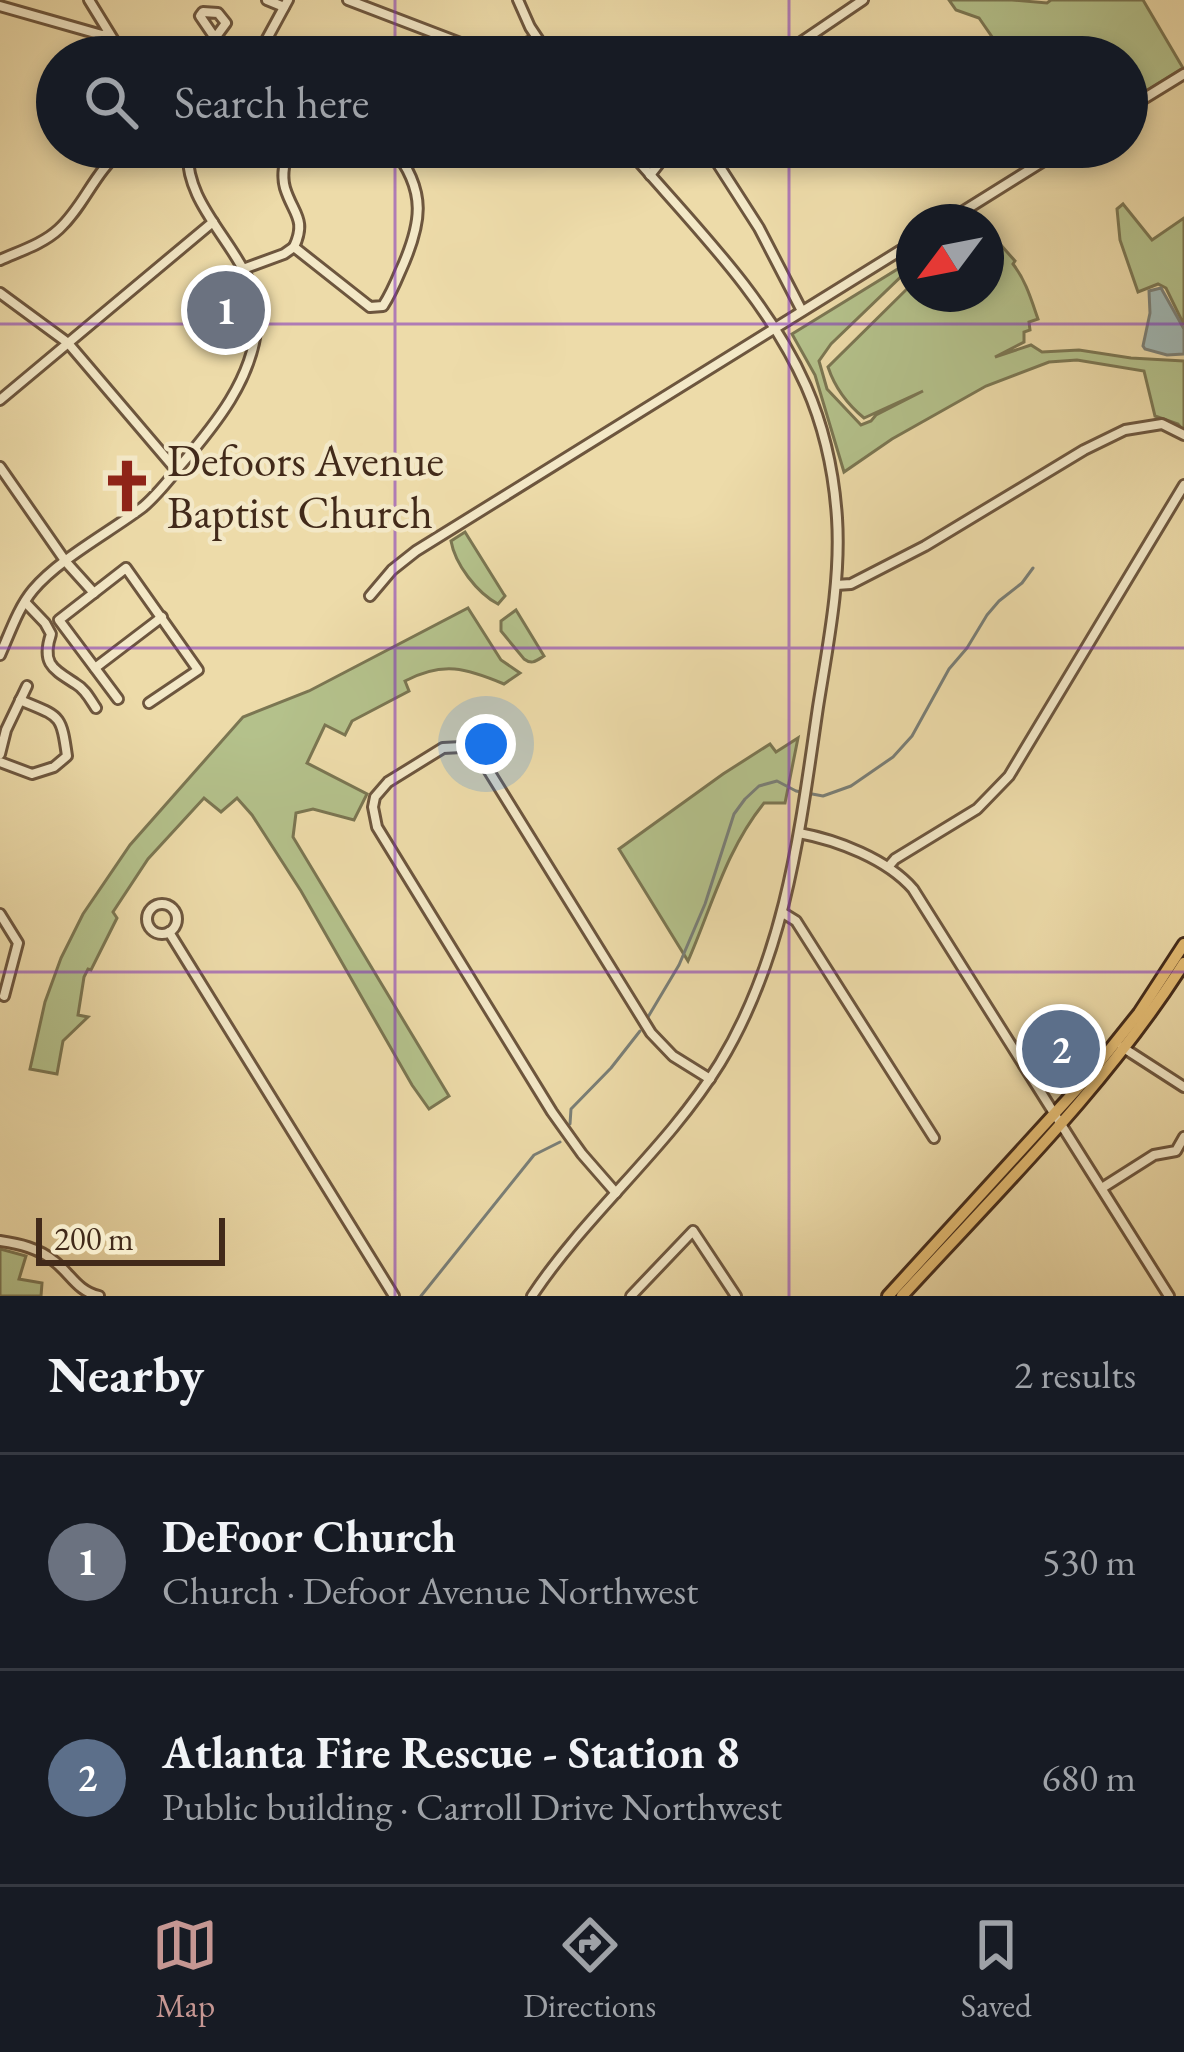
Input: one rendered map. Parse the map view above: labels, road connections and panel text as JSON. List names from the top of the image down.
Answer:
{
  "places": {
    "church": ["Defoors Avenue Baptist Church"]
  },
  "scale_bar": "200 m",
  "north": "bottom left",
  "page": {
    "search": "Search here",
    "pins": ["1", "2"],
    "scale": "200 m",
    "heading": ["Nearby", "2 results"],
    "list": [
      {
        "mark": "1",
        "name": "DeFoor Church",
        "note": "Church · Defoor Avenue Northwest",
        "value": "530 m"
      },
      {
        "mark": "2",
        "name": "Atlanta Fire Rescue - Station 8",
        "note": "Public building · Carroll Drive Northwest",
        "value": "680 m"
      }
    ],
    "nav": ["Map", "Directions", "Saved"]
  }
}
